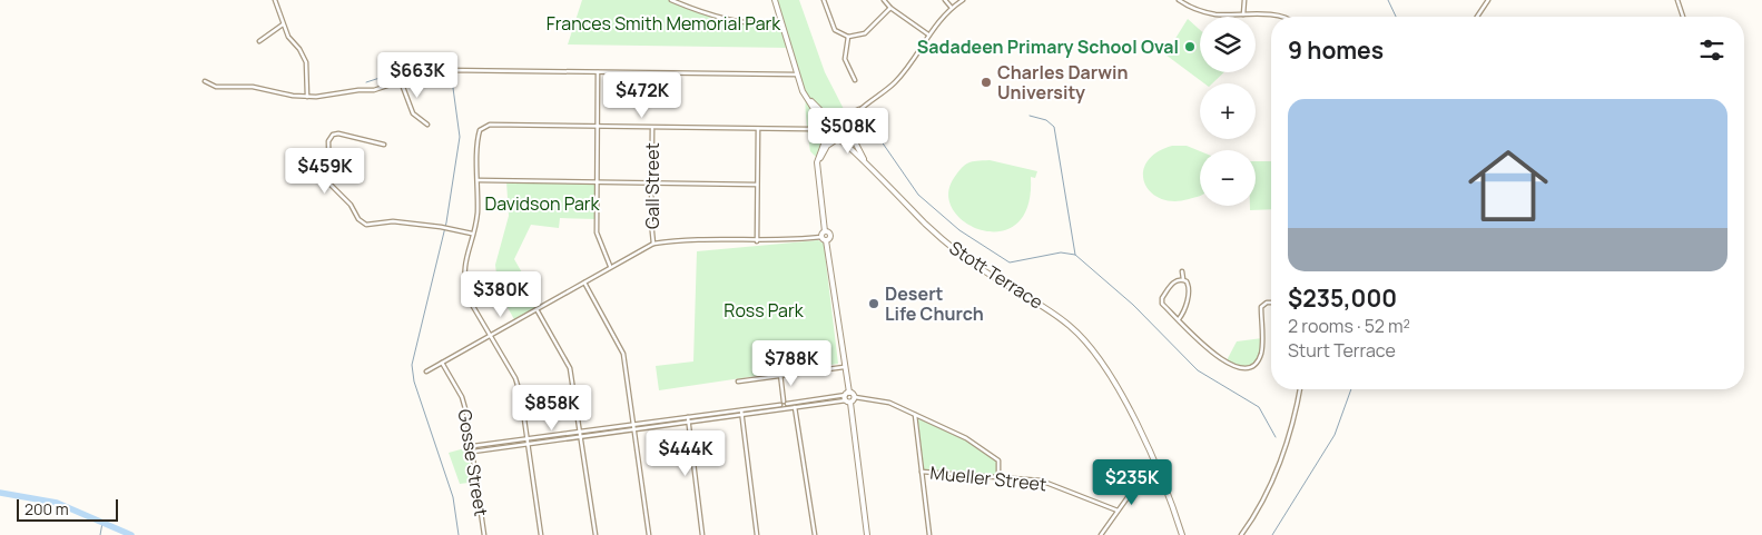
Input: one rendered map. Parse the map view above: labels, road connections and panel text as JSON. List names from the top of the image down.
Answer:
{
  "streets": {
    "main road": ["Stott Terrace"],
    "street": ["Gall Street", "Gosse Street", "Mueller Street"]
  },
  "parks": ["Frances Smith Memorial Park", "Davidson Park", "Ross Park"],
  "places": ["Sadadeen Primary School Oval", "Charles Darwin University", "Desert Life Church"],
  "scale_bar": "200 m",
  "page": {
    "map_buttons": ["+", "−"],
    "heading": "9 homes",
    "price": [
      "$663K",
      "$472K",
      "$508K",
      "$459K",
      "$380K",
      "$788K",
      "$858K",
      "$444K",
      "$235K"
    ],
    "list": [
      {
        "name": "$235,000",
        "note": "2 rooms · 52 m² · Sturt Terrace"
      }
    ],
    "scale": "200 m"
  }
}
